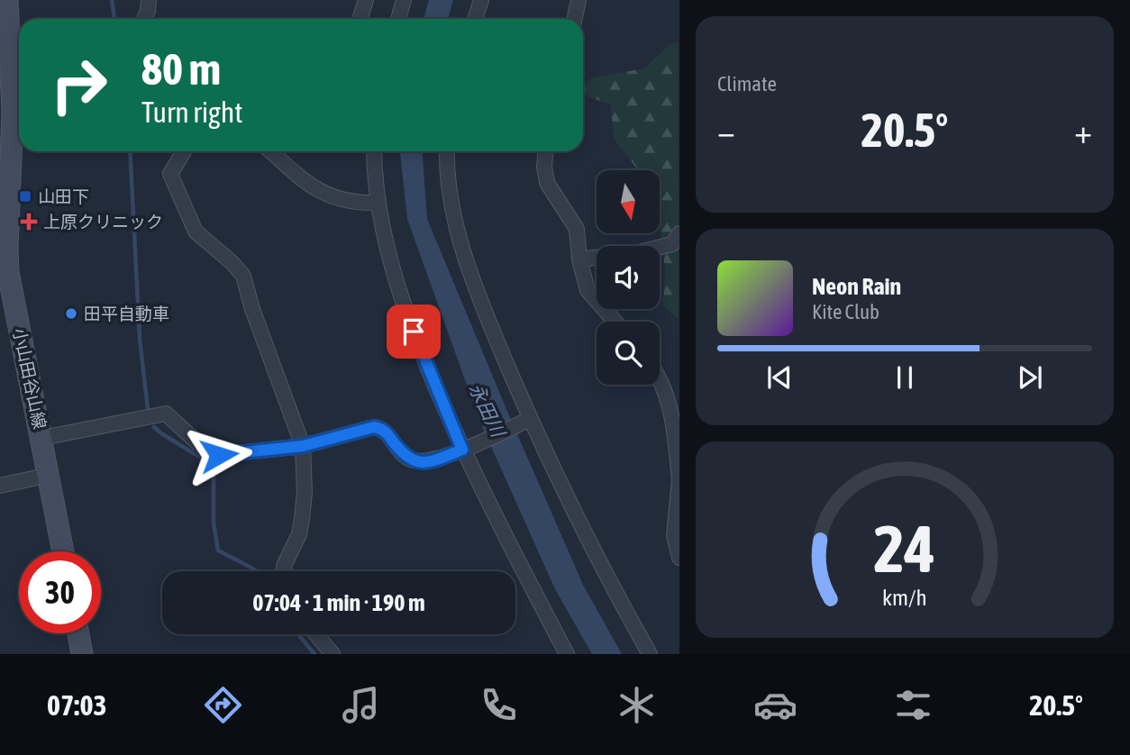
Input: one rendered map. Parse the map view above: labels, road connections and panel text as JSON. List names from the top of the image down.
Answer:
{
  "streets": {
    "main road": ["小山田谷山線"]
  },
  "water": ["永田川"],
  "places": {
    "transit": ["山田下"],
    "health": ["上原クリニック"],
    "other": ["田平自動車"]
  },
  "north": "bottom",
  "page": {
    "tile": "Climate",
    "turn": ["80 m", "Turn right"],
    "heat": ["−", "20.5°", "+"],
    "song": ["Neon Rain", "Kite Club"],
    "limit": "30",
    "trip": "07:04 · 1 min · 190 m",
    "tabs": ["07:03", "20.5°"],
    "gauge": ["24", "km/h"]
  }
}
